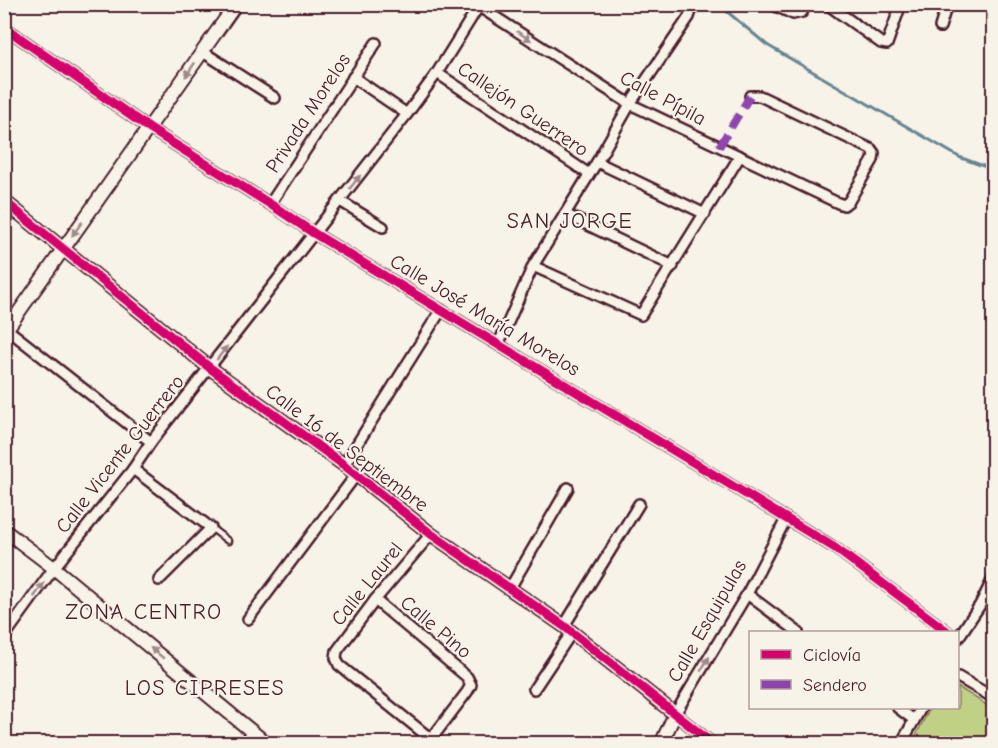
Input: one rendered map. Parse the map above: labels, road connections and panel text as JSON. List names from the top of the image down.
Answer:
{
  "streets": {
    "street": [
      "Calle Pípila",
      "Callejón Guerrero",
      "Privada Morelos",
      "Calle José María Morelos",
      "Calle 16 de Septiembre",
      "Calle Vicente Guerrero",
      "Calle Laurel",
      "Calle Esquipulas",
      "Calle Pino"
    ]
  },
  "crossings": [
    ["Calle Pípila", "Calle Vicente Guerrero"],
    ["Callejón Guerrero", "Calle Vicente Guerrero"],
    ["Privada Morelos", "Calle José María Morelos"],
    ["Calle José María Morelos", "Calle Vicente Guerrero"],
    ["Calle José María Morelos", "Calle Esquipulas"],
    ["Calle 16 de Septiembre", "Calle Vicente Guerrero"],
    ["Calle 16 de Septiembre", "Calle Laurel"],
    ["Calle 16 de Septiembre", "Calle Esquipulas"],
    ["Calle Laurel", "Calle Pino"]
  ],
  "one_way": ["Calle Vicente Guerrero", "Calle Esquipulas"],
  "districts": ["SAN JORGE", "ZONA CENTRO", "LOS CIPRESES"],
  "legend": ["Ciclovía", "Sendero"]
}
